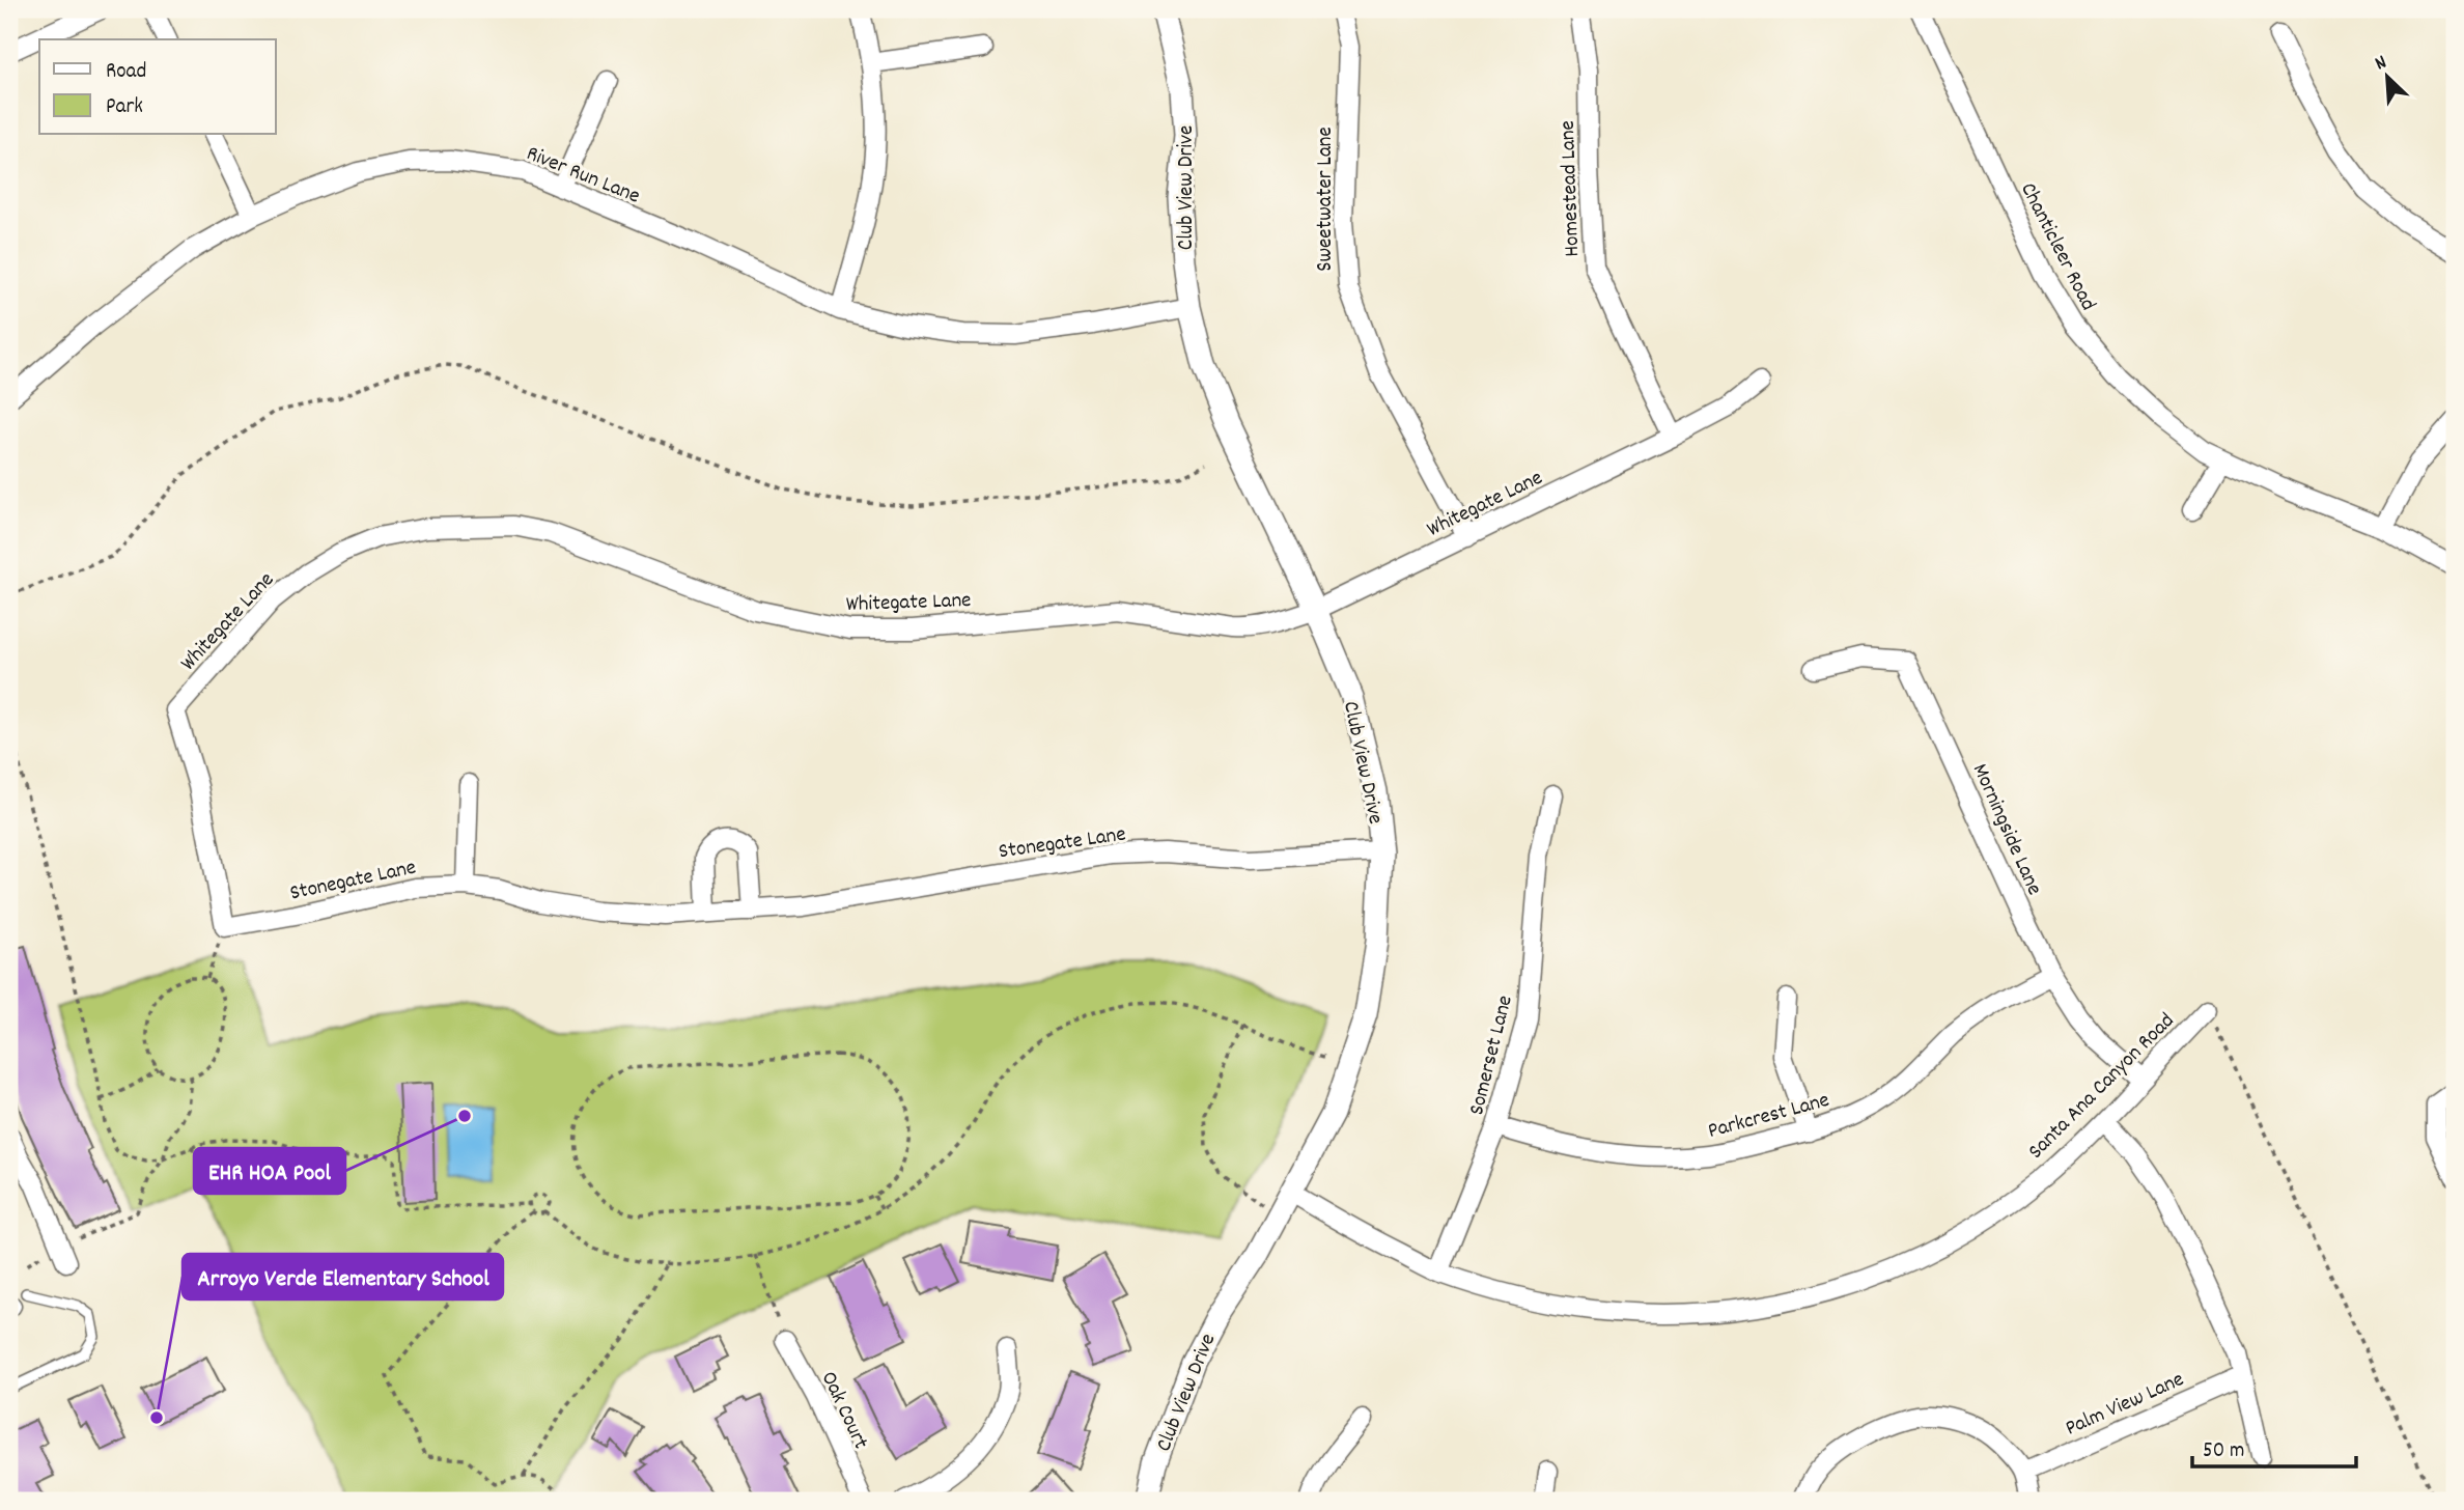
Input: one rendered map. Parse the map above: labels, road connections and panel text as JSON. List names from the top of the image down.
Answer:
{
  "streets": {
    "street": [
      "River Run Lane",
      "Club View Drive",
      "Homestead Lane",
      "Sweetwater Lane",
      "Chanticleer Road",
      "Whitegate Lane",
      "Morningside Lane",
      "Stonegate Lane",
      "Somerset Lane",
      "Santa Ana Canyon Road",
      "Parkcrest Lane",
      "Palm View Lane",
      "Oak Court"
    ]
  },
  "crossings": [
    ["River Run Lane", "Club View Drive"],
    ["Club View Drive", "Whitegate Lane"],
    ["Club View Drive", "Stonegate Lane"],
    ["Club View Drive", "Santa Ana Canyon Road"],
    ["Homestead Lane", "Whitegate Lane"],
    ["Sweetwater Lane", "Whitegate Lane"],
    ["Whitegate Lane", "Stonegate Lane"],
    ["Morningside Lane", "Santa Ana Canyon Road"],
    ["Morningside Lane", "Parkcrest Lane"],
    ["Somerset Lane", "Santa Ana Canyon Road"],
    ["Somerset Lane", "Parkcrest Lane"]
  ],
  "places": ["EHR HOA Pool", "Arroyo Verde Elementary School"],
  "legend": ["Road", "Park"],
  "scale_bar": "50 m",
  "north": "top left"
}
